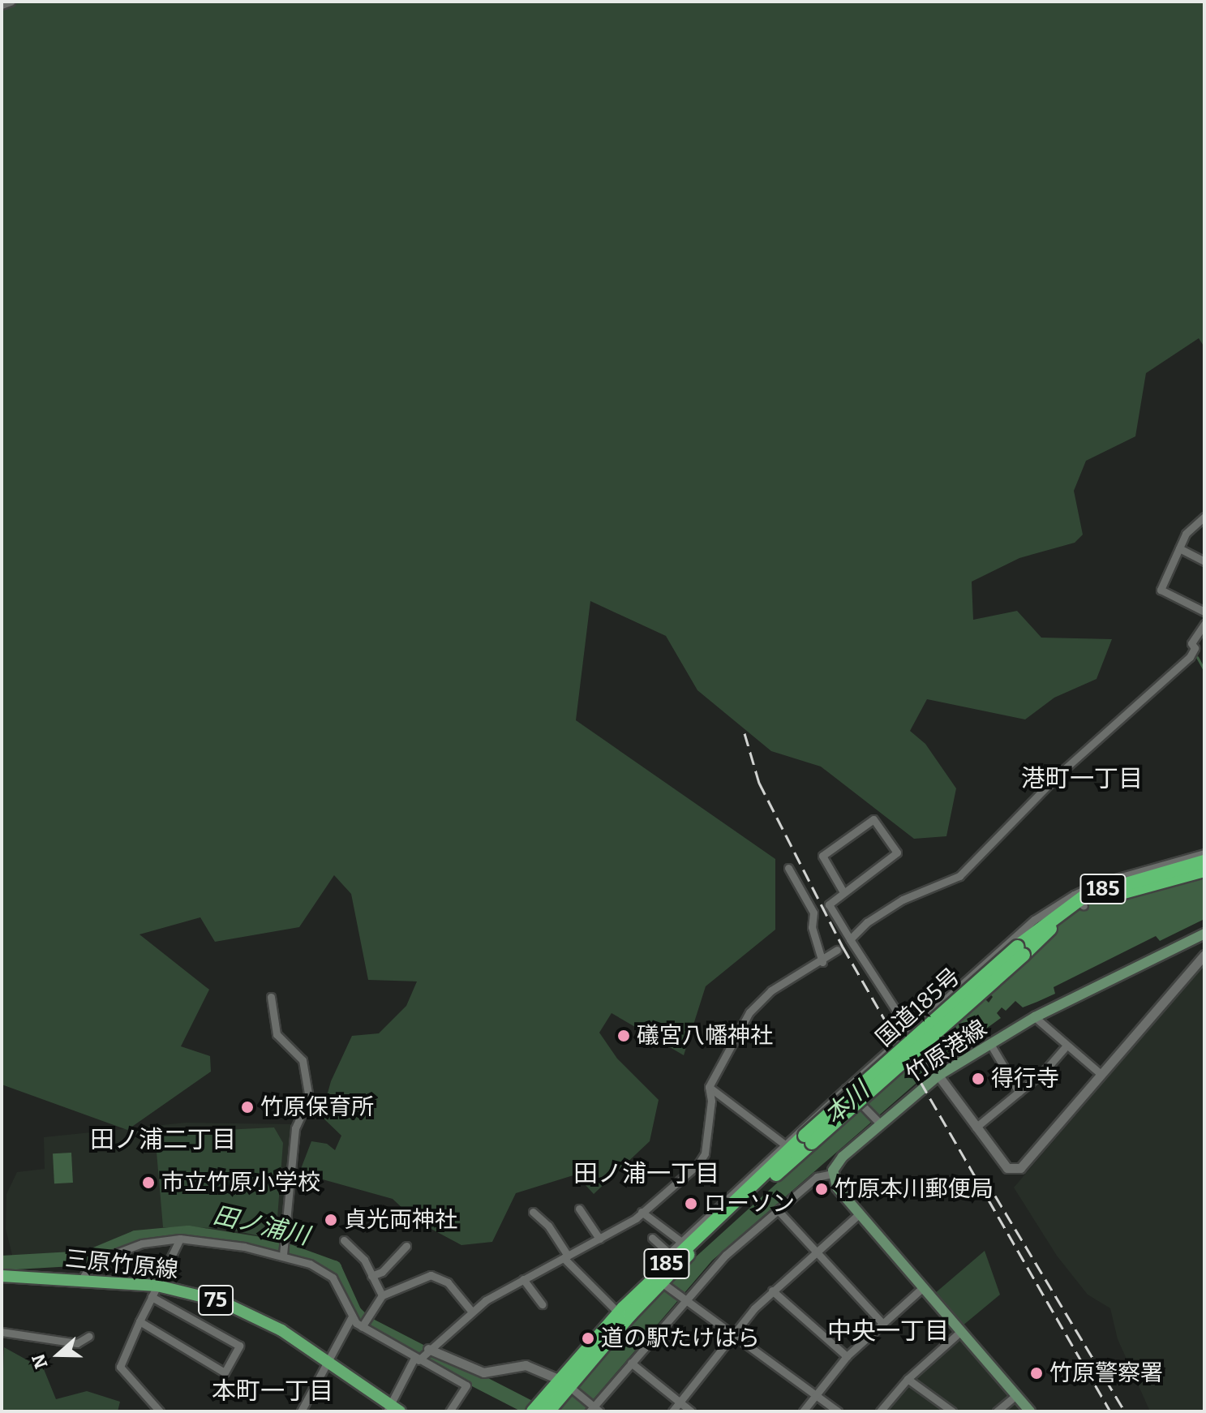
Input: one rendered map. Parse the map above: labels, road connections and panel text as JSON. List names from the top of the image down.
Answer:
{
  "streets": {
    "highway": ["185", "国道185号"],
    "main road": ["竹原港線", "三原竹原線", "75"]
  },
  "districts": [
    "港町一丁目",
    "田ノ浦二丁目",
    "田ノ浦一丁目",
    "中央一丁目",
    "本町一丁目"
  ],
  "water": ["本川", "田ノ浦川"],
  "places": [
    "礒宮八幡神社",
    "得行寺",
    "竹原保育所",
    "市立竹原小学校",
    "竹原本川郵便局",
    "ローソン",
    "貞光両神社",
    "道の駅たけはら",
    "竹原警察署"
  ],
  "north": "left"
}
